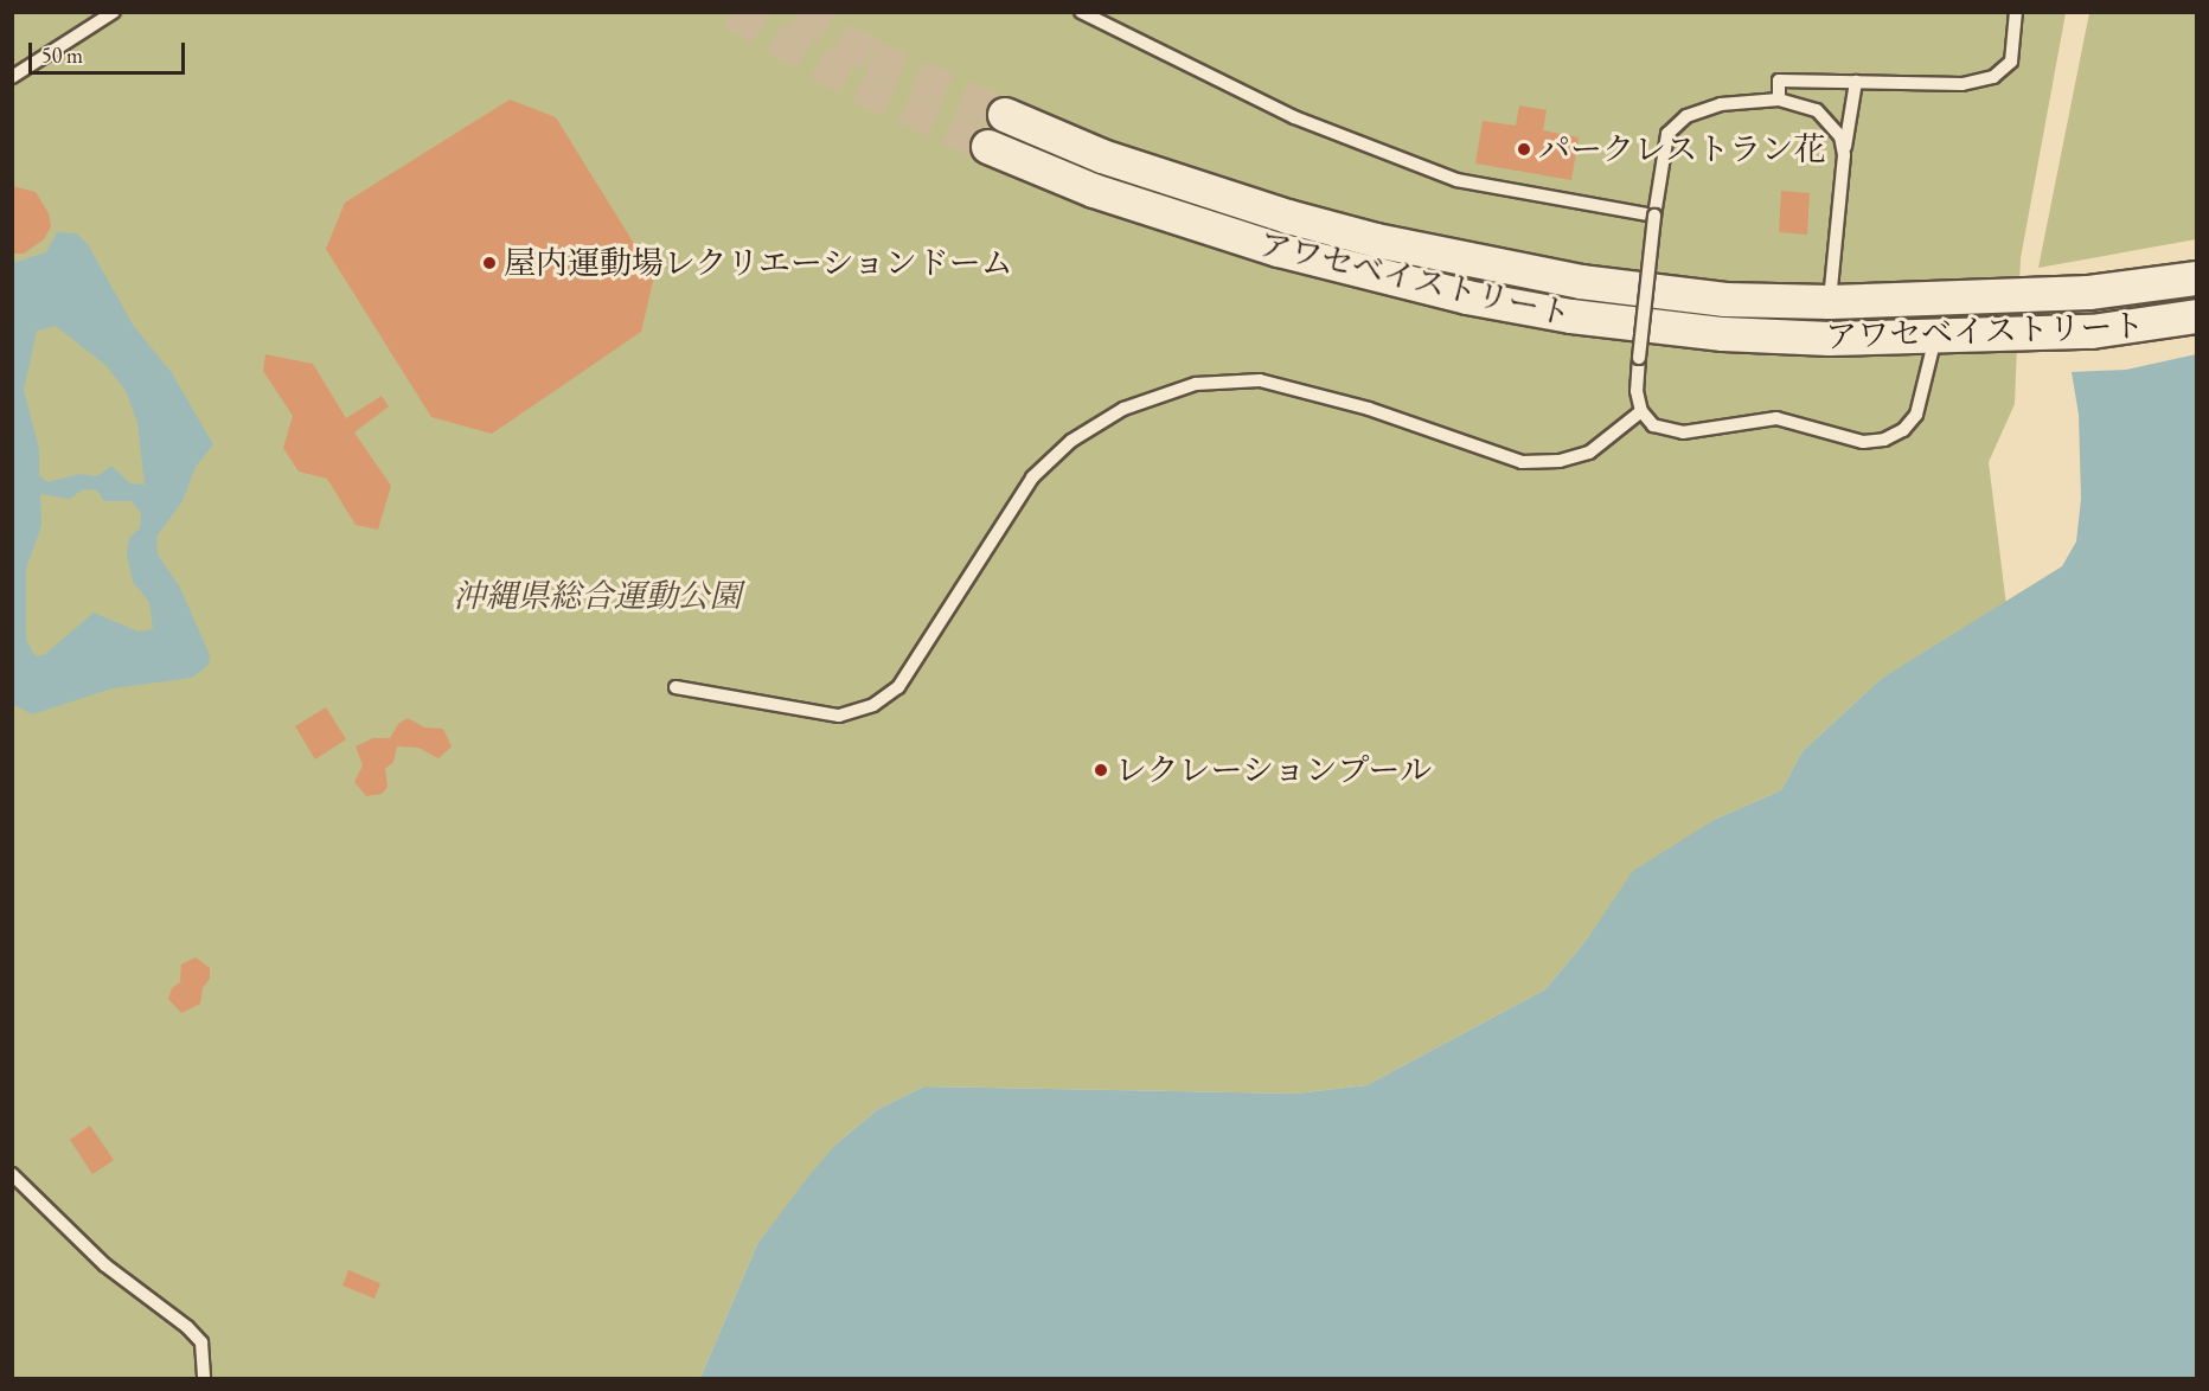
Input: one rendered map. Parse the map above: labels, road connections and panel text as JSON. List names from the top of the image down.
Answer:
{
  "streets": {
    "main road": ["アワセベイストリート"]
  },
  "parks": ["沖縄県総合運動公園"],
  "places": ["パークレストラン花", "屋内運動場レクリエーションドーム", "レクレーションプール"],
  "scale_bar": "50 m"
}
